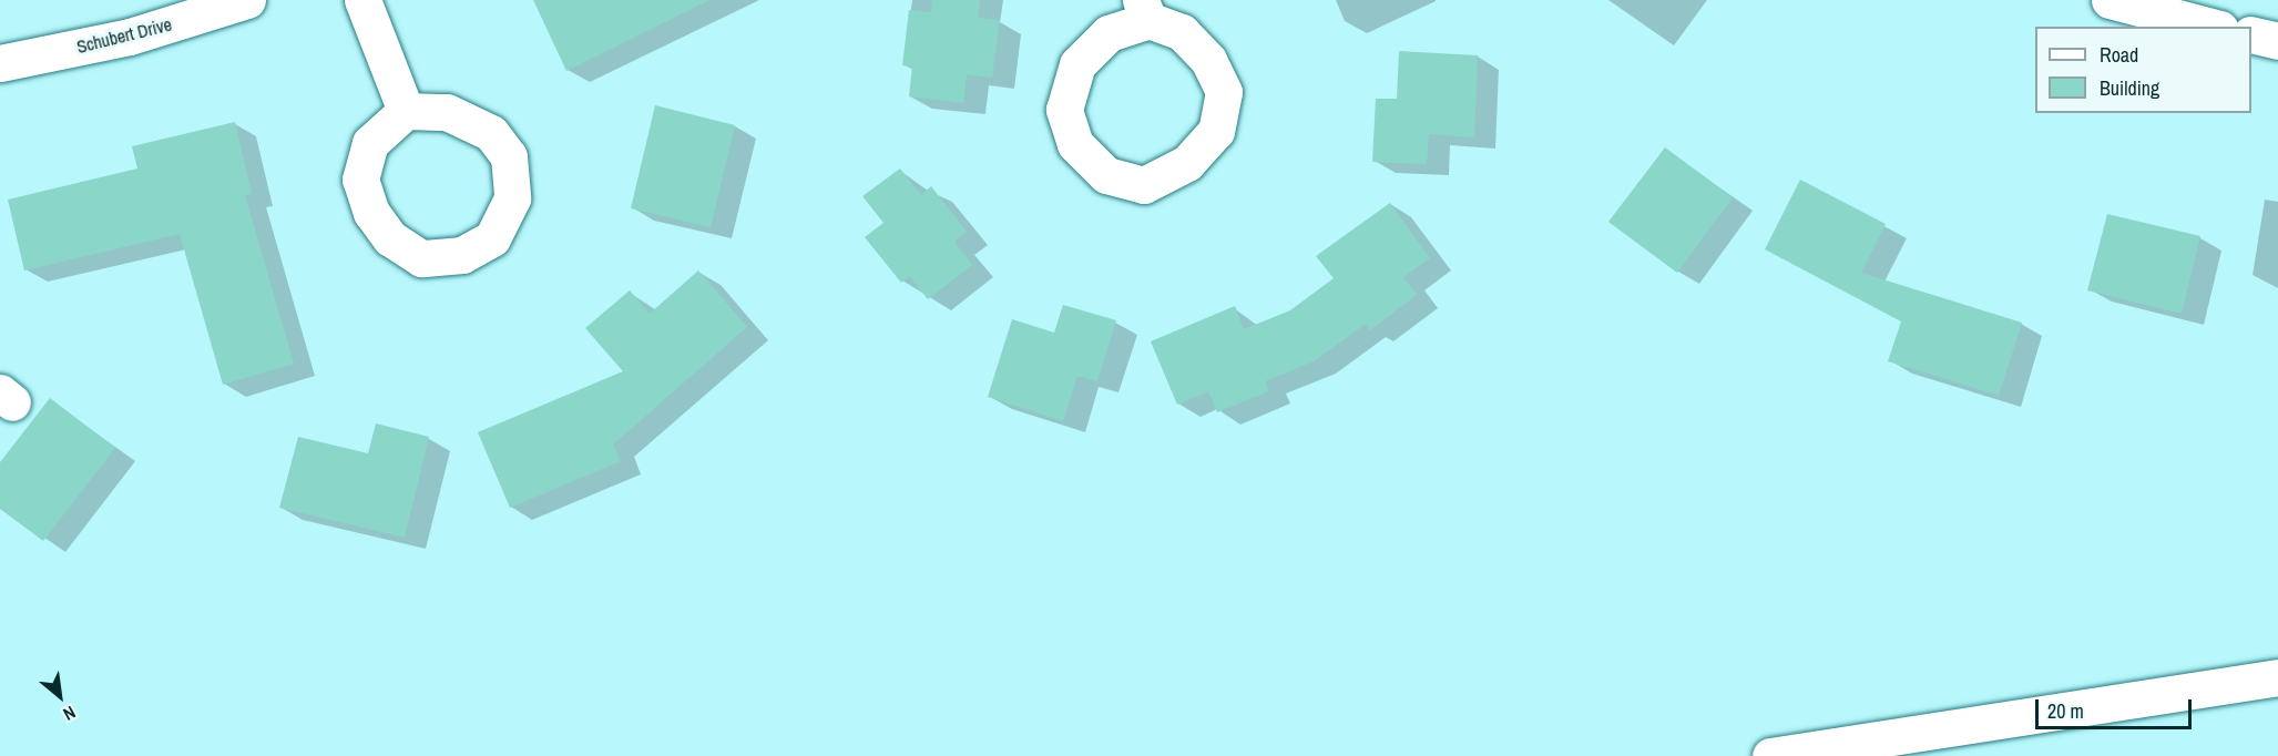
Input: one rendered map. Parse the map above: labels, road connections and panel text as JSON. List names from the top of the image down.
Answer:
{
  "streets": {
    "main road": ["Schubert Drive"]
  },
  "legend": ["Road", "Building"],
  "scale_bar": "20 m",
  "north": "bottom right"
}
